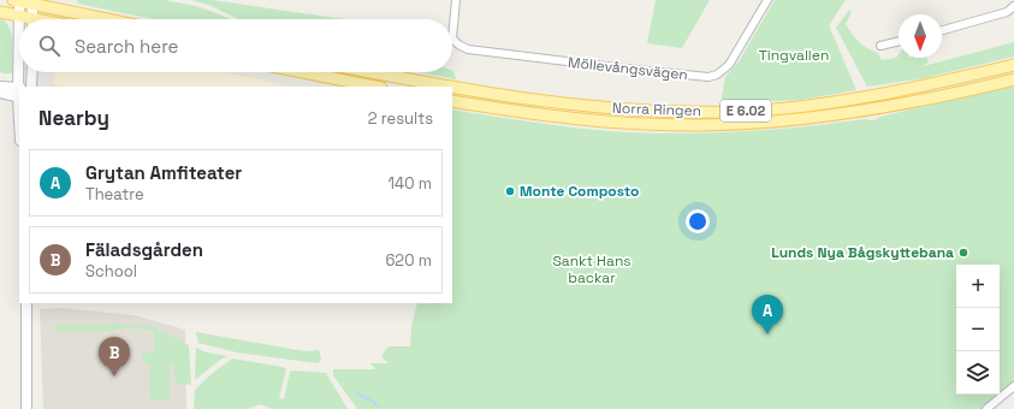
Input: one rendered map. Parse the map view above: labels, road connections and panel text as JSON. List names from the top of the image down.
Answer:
{
  "streets": {
    "main road": ["Norra Ringen", "E 6.02"],
    "street": ["Möllevångsvägen"]
  },
  "parks": ["Tingvallen", "Sankt Hans backar"],
  "places": ["Monte Composto", "Lunds Nya Bågskyttebana"],
  "north": "bottom",
  "page": {
    "search": "Search here",
    "heading": ["Nearby", "2 results"],
    "list": [
      {
        "mark": "A",
        "name": "Grytan Amfiteater",
        "note": "Theatre",
        "value": "140 m"
      },
      {
        "mark": "B",
        "name": "Fäladsgården",
        "note": "School",
        "value": "620 m"
      }
    ],
    "map_buttons": ["+", "−"],
    "pins": ["A", "B"]
  }
}
